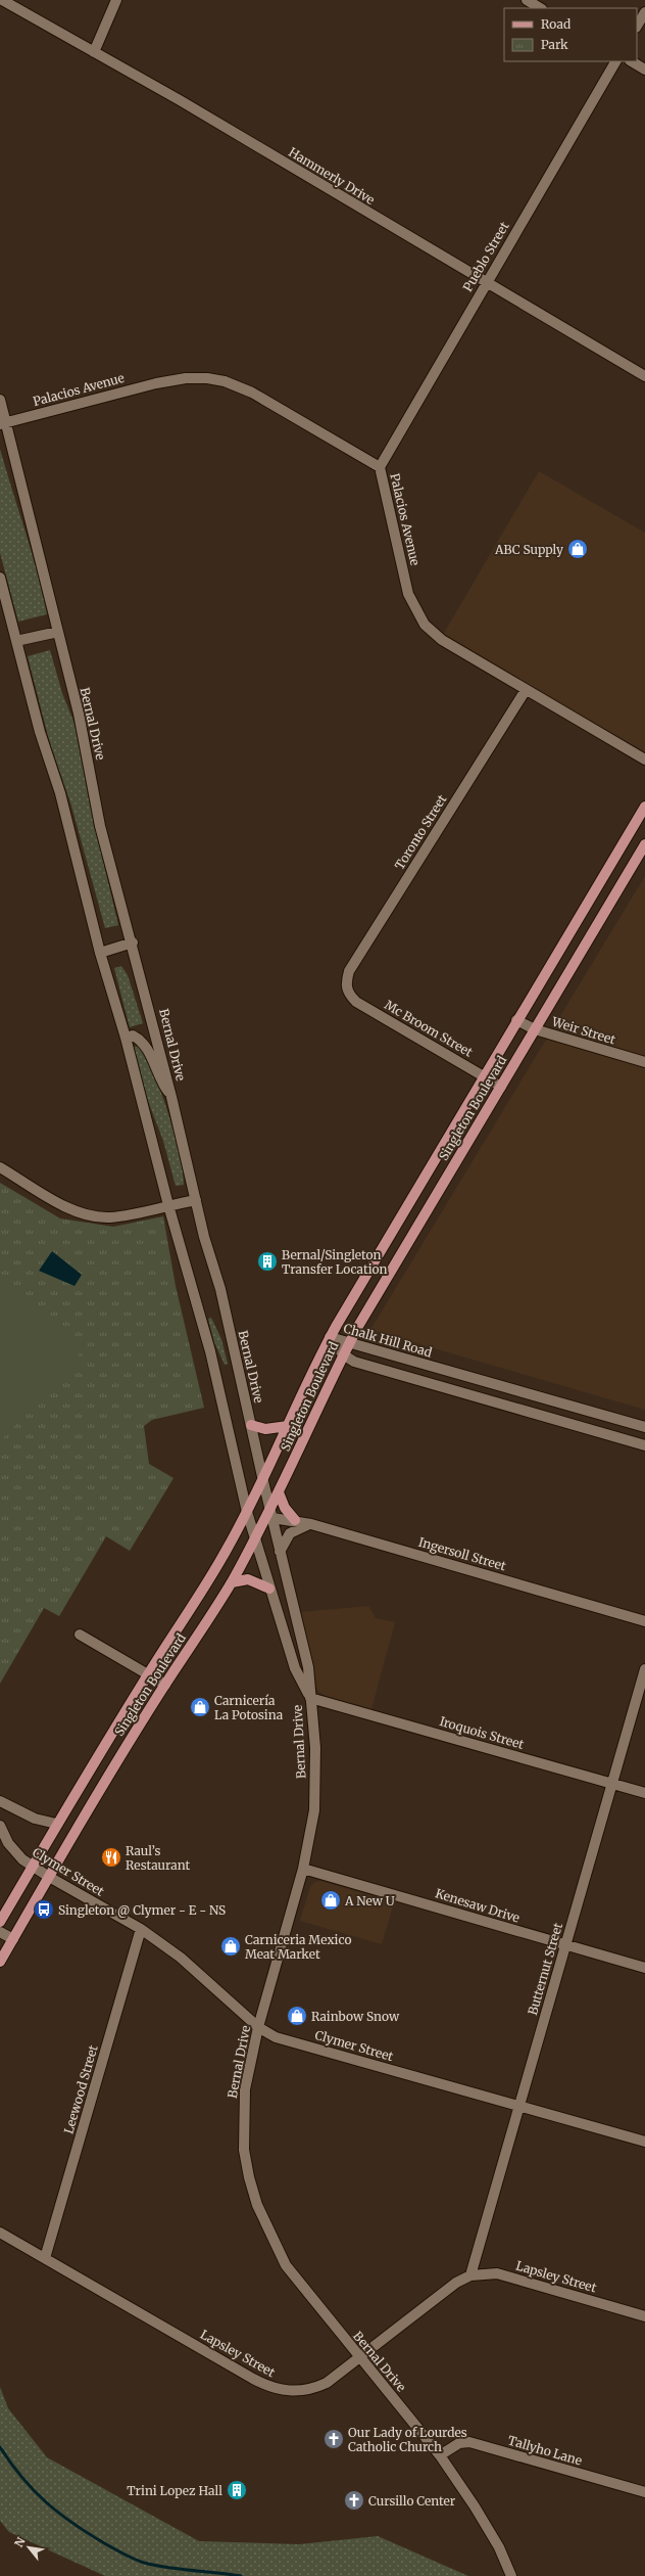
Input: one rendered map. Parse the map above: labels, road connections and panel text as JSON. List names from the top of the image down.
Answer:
{
  "streets": {
    "main road": ["Singleton Boulevard"],
    "street": [
      "Hammerly Drive",
      "Pueblo Street",
      "Palacios Avenue",
      "Bernal Drive",
      "Toronto Street",
      "Mc Broom Street",
      "Weir Street",
      "Chalk Hill Road",
      "Ingersoll Street",
      "Iroquois Street",
      "Clymer Street",
      "Kenesaw Drive",
      "Butternut Street",
      "Leewood Street",
      "Lapsley Street",
      "Tallyho Lane"
    ]
  },
  "crossings": [
    ["Hammerly Drive", "Pueblo Street"],
    ["Pueblo Street", "Palacios Avenue"],
    ["Palacios Avenue", "Bernal Drive"],
    ["Palacios Avenue", "Toronto Street"],
    ["Bernal Drive", "Singleton Boulevard"],
    ["Bernal Drive", "Ingersoll Street"],
    ["Bernal Drive", "Iroquois Street"],
    ["Bernal Drive", "Clymer Street"],
    ["Bernal Drive", "Kenesaw Drive"],
    ["Bernal Drive", "Lapsley Street"],
    ["Bernal Drive", "Tallyho Lane"],
    ["Toronto Street", "Mc Broom Street"],
    ["Mc Broom Street", "Singleton Boulevard"],
    ["Weir Street", "Singleton Boulevard"],
    ["Singleton Boulevard", "Chalk Hill Road"],
    ["Singleton Boulevard", "Ingersoll Street"],
    ["Singleton Boulevard", "Clymer Street"],
    ["Iroquois Street", "Butternut Street"],
    ["Clymer Street", "Butternut Street"],
    ["Clymer Street", "Leewood Street"],
    ["Kenesaw Drive", "Butternut Street"],
    ["Butternut Street", "Lapsley Street"],
    ["Leewood Street", "Lapsley Street"]
  ],
  "places": {
    "shop": [
      "ABC Supply",
      "Carnicería La Potosina",
      "A New U",
      "Carniceria Mexico Meat Market",
      "Rainbow Snow"
    ],
    "building": ["Bernal/Singleton Transfer Location", "Trini Lopez Hall"],
    "restaurant": ["Raul’s Restaurant"],
    "bus stop": ["Singleton @ Clymer - E - NS"],
    "church": ["Our Lady of Lourdes Catholic Church", "Cursillo Center"]
  },
  "legend": ["Road", "Park"],
  "north": "top left"
}
